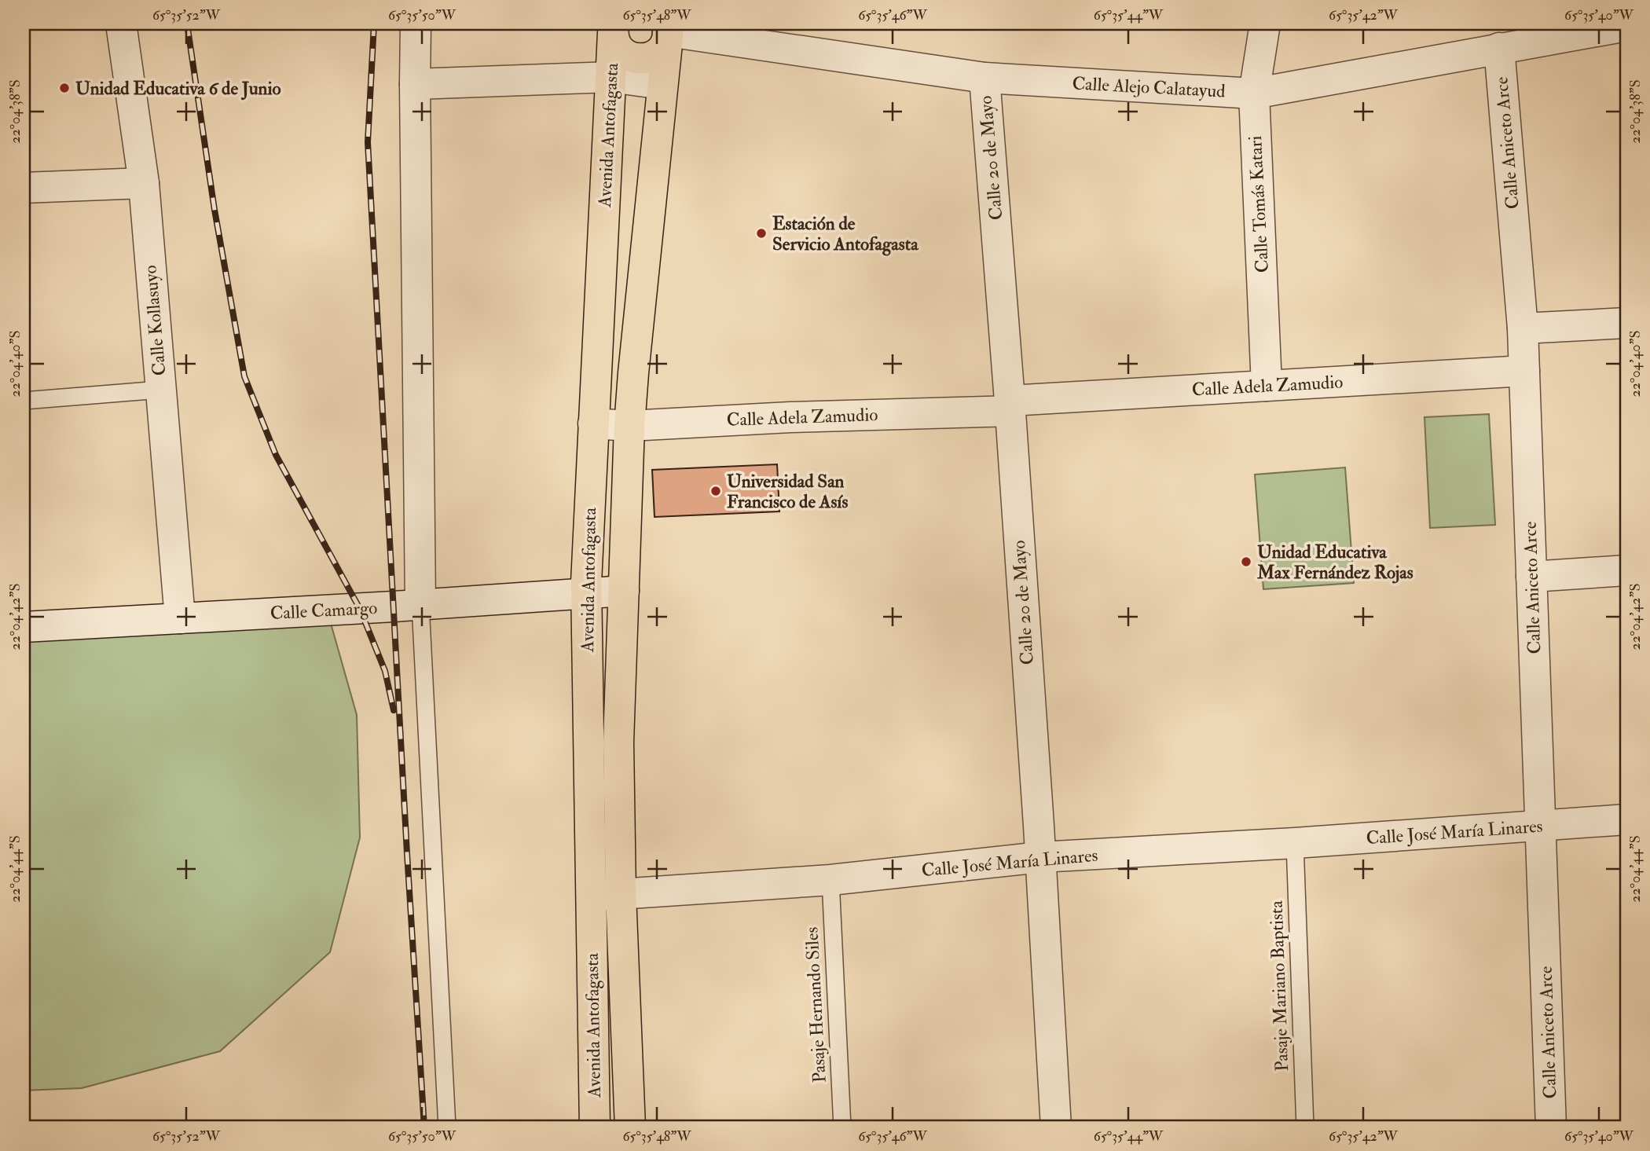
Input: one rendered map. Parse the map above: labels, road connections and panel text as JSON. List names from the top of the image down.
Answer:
{
  "streets": {
    "highway": ["Avenida Antofagasta"],
    "street": [
      "Calle Alejo Calatayud",
      "Calle Aniceto Arce",
      "Calle 20 de Mayo",
      "Calle Tomás Katari",
      "Calle Kollasuyo",
      "Calle Adela Zamudio",
      "Calle Camargo",
      "Calle José María Linares"
    ],
    "lane": ["Pasaje Mariano Baptista", "Pasaje Hernando Siles"]
  },
  "crossings": [
    ["Calle Alejo Calatayud", "Avenida Antofagasta"],
    ["Calle Alejo Calatayud", "Calle Aniceto Arce"],
    ["Calle Alejo Calatayud", "Calle 20 de Mayo"],
    ["Calle Alejo Calatayud", "Calle Tomás Katari"],
    ["Avenida Antofagasta", "Calle Adela Zamudio"],
    ["Avenida Antofagasta", "Calle Camargo"],
    ["Avenida Antofagasta", "Calle José María Linares"],
    ["Calle Aniceto Arce", "Calle Adela Zamudio"],
    ["Calle Aniceto Arce", "Calle José María Linares"],
    ["Calle 20 de Mayo", "Calle Adela Zamudio"],
    ["Calle 20 de Mayo", "Calle José María Linares"],
    ["Calle Tomás Katari", "Calle Adela Zamudio"],
    ["Calle Kollasuyo", "Calle Camargo"],
    ["Calle José María Linares", "Pasaje Mariano Baptista"],
    ["Calle José María Linares", "Pasaje Hernando Siles"]
  ],
  "places": [
    "Unidad Educativa 6 de Junio",
    "Estación de Servicio Antofagasta",
    "Universidad San Francisco de Asís",
    "Unidad Educativa Max Fernández Rojas"
  ],
  "coordinates": [
    "65°35'52\"W",
    "65°35'50\"W",
    "65°35'48\"W",
    "65°35'46\"W",
    "65°35'44\"W",
    "65°35'42\"W",
    "65°35'40\"W",
    "22°04'38\"S",
    "22°04'40\"S",
    "22°04'42\"S",
    "22°04'44\"S"
  ]
}
